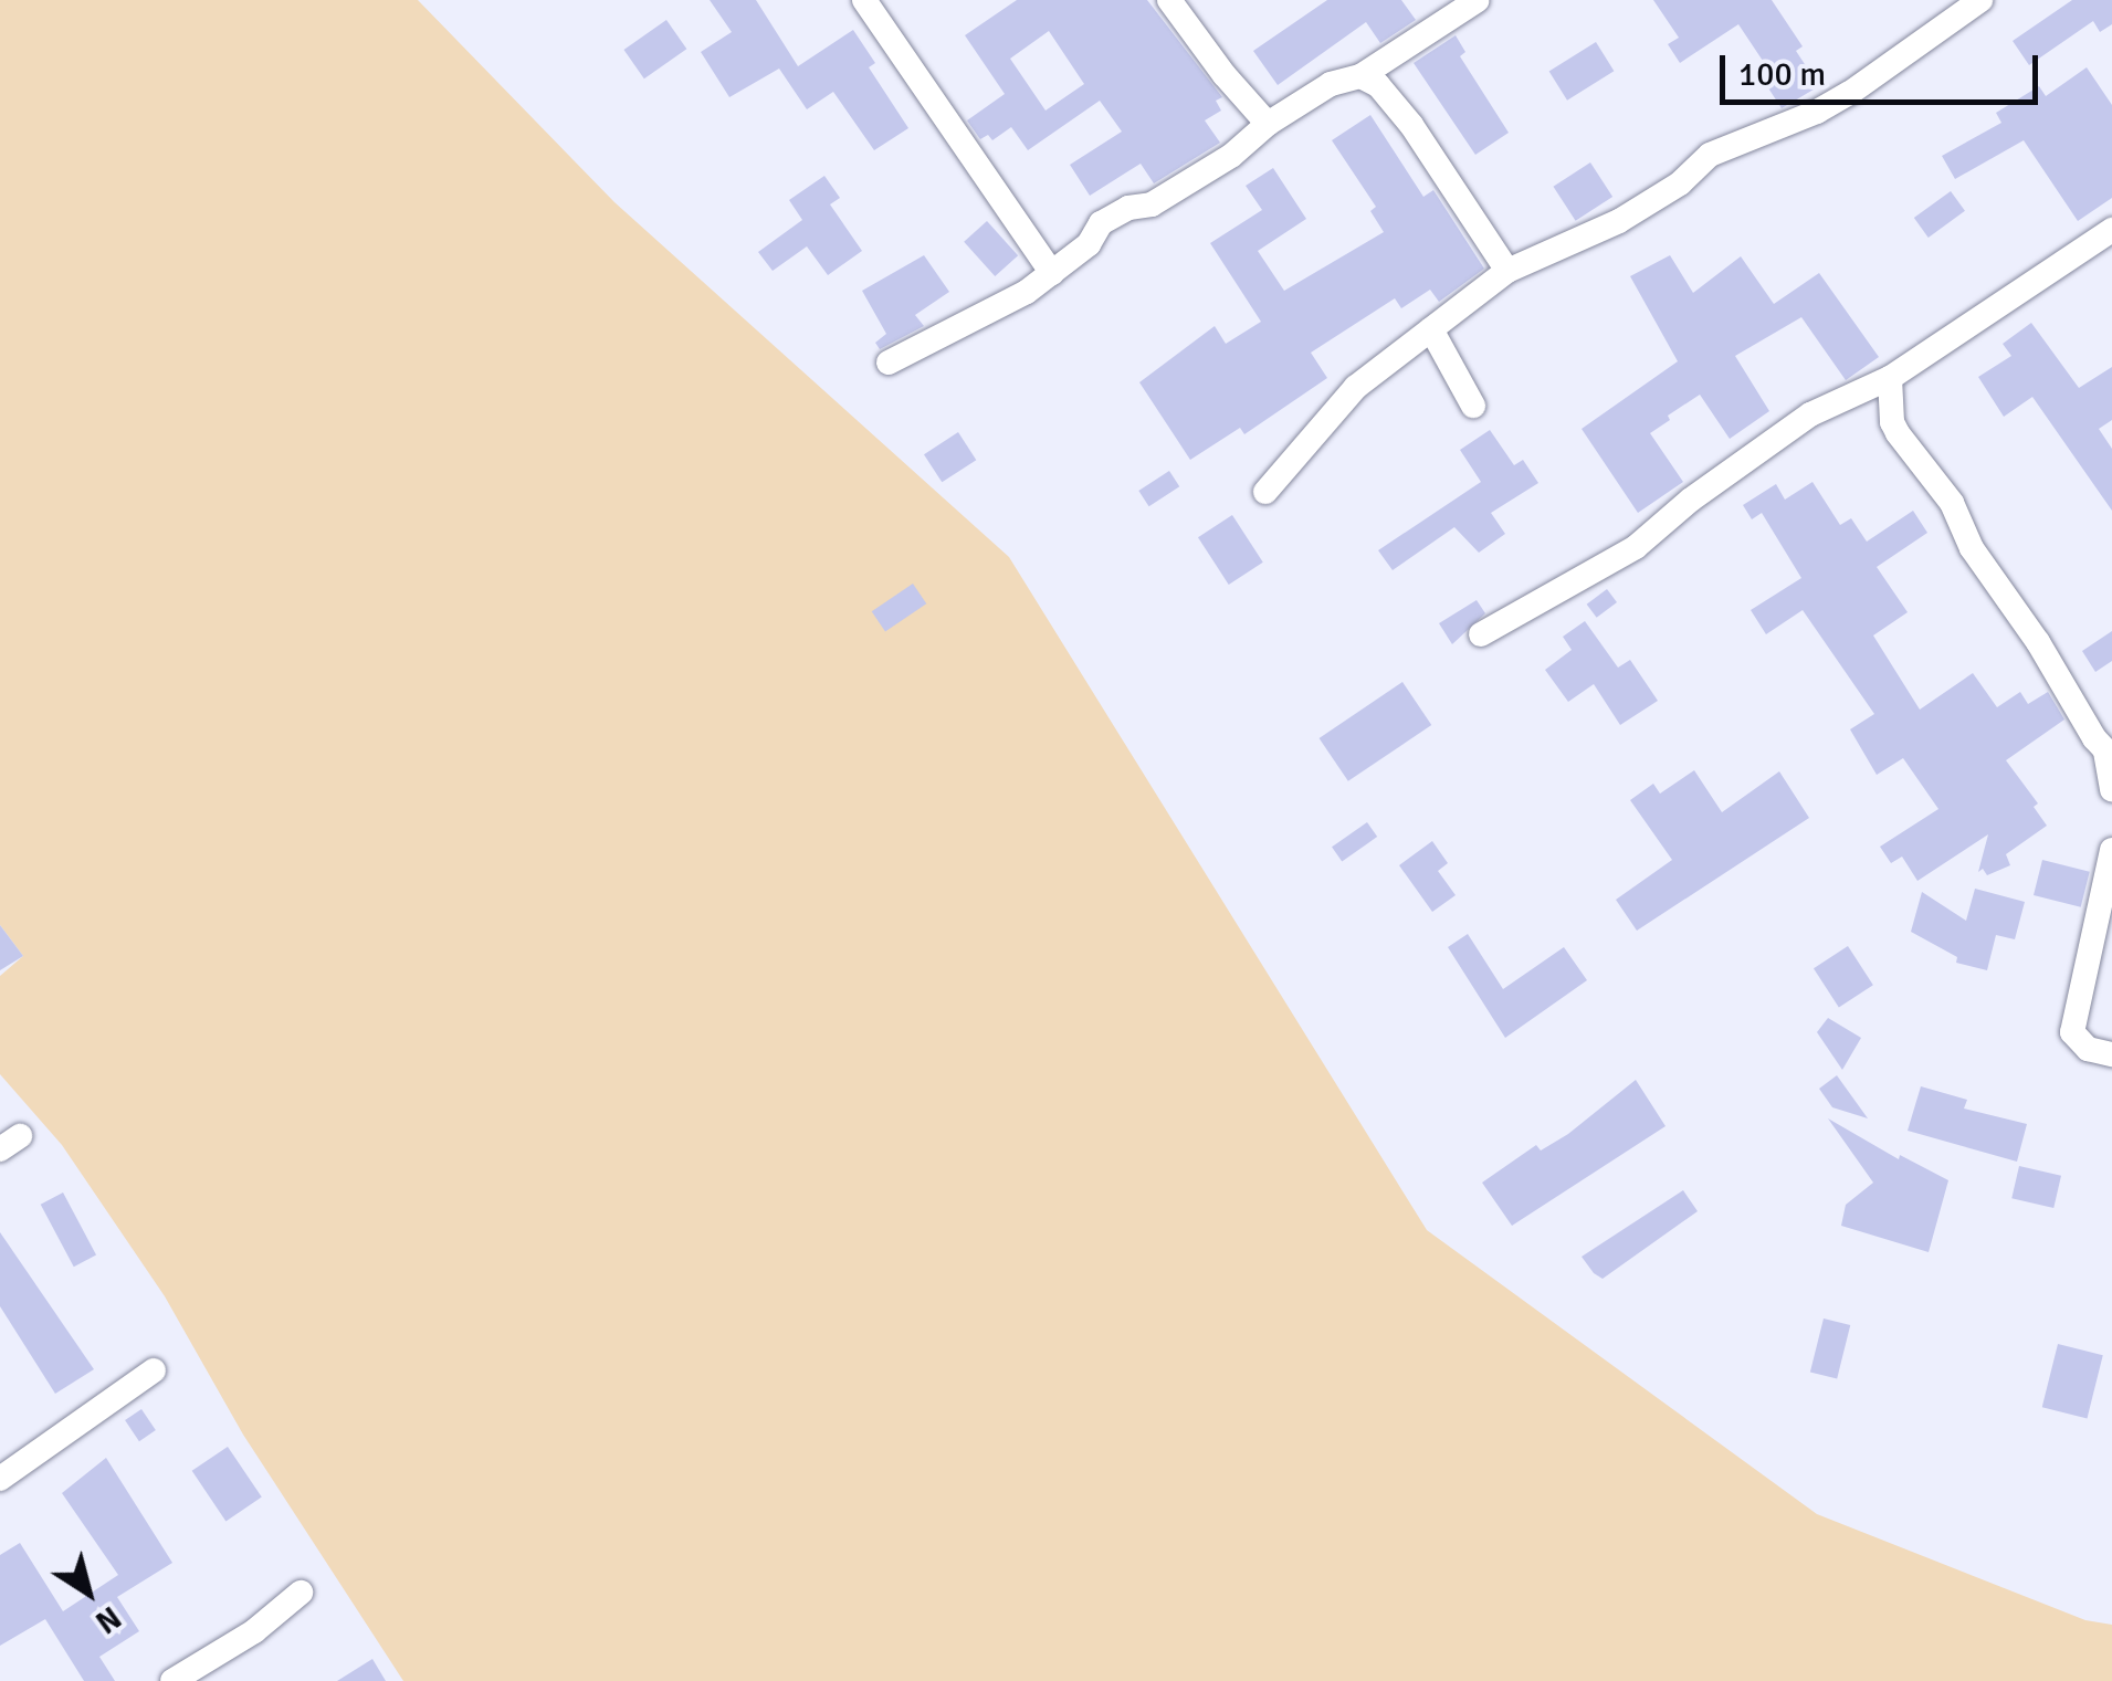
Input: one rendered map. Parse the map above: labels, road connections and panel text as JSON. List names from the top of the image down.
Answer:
{
  "scale_bar": "100 m",
  "north": "bottom right"
}
